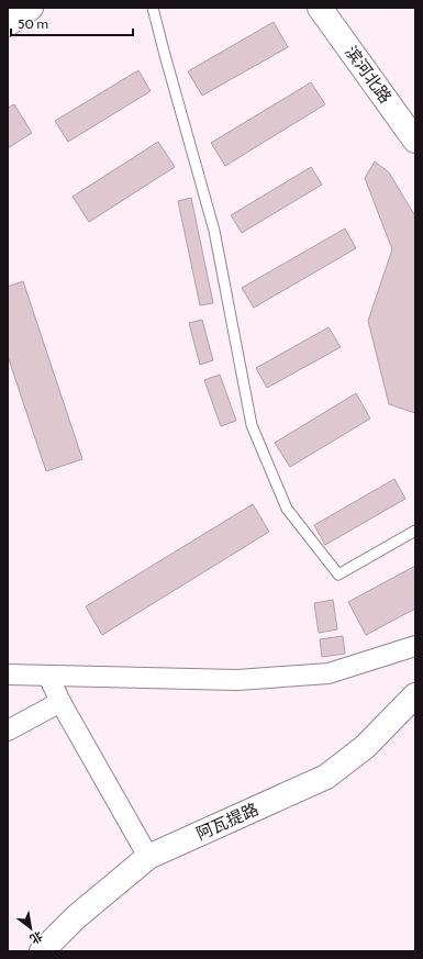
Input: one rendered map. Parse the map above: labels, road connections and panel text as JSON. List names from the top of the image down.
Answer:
{
  "streets": {
    "street": ["滨河北路", "阿瓦提路"]
  },
  "scale_bar": "50 m",
  "north": "bottom right"
}
